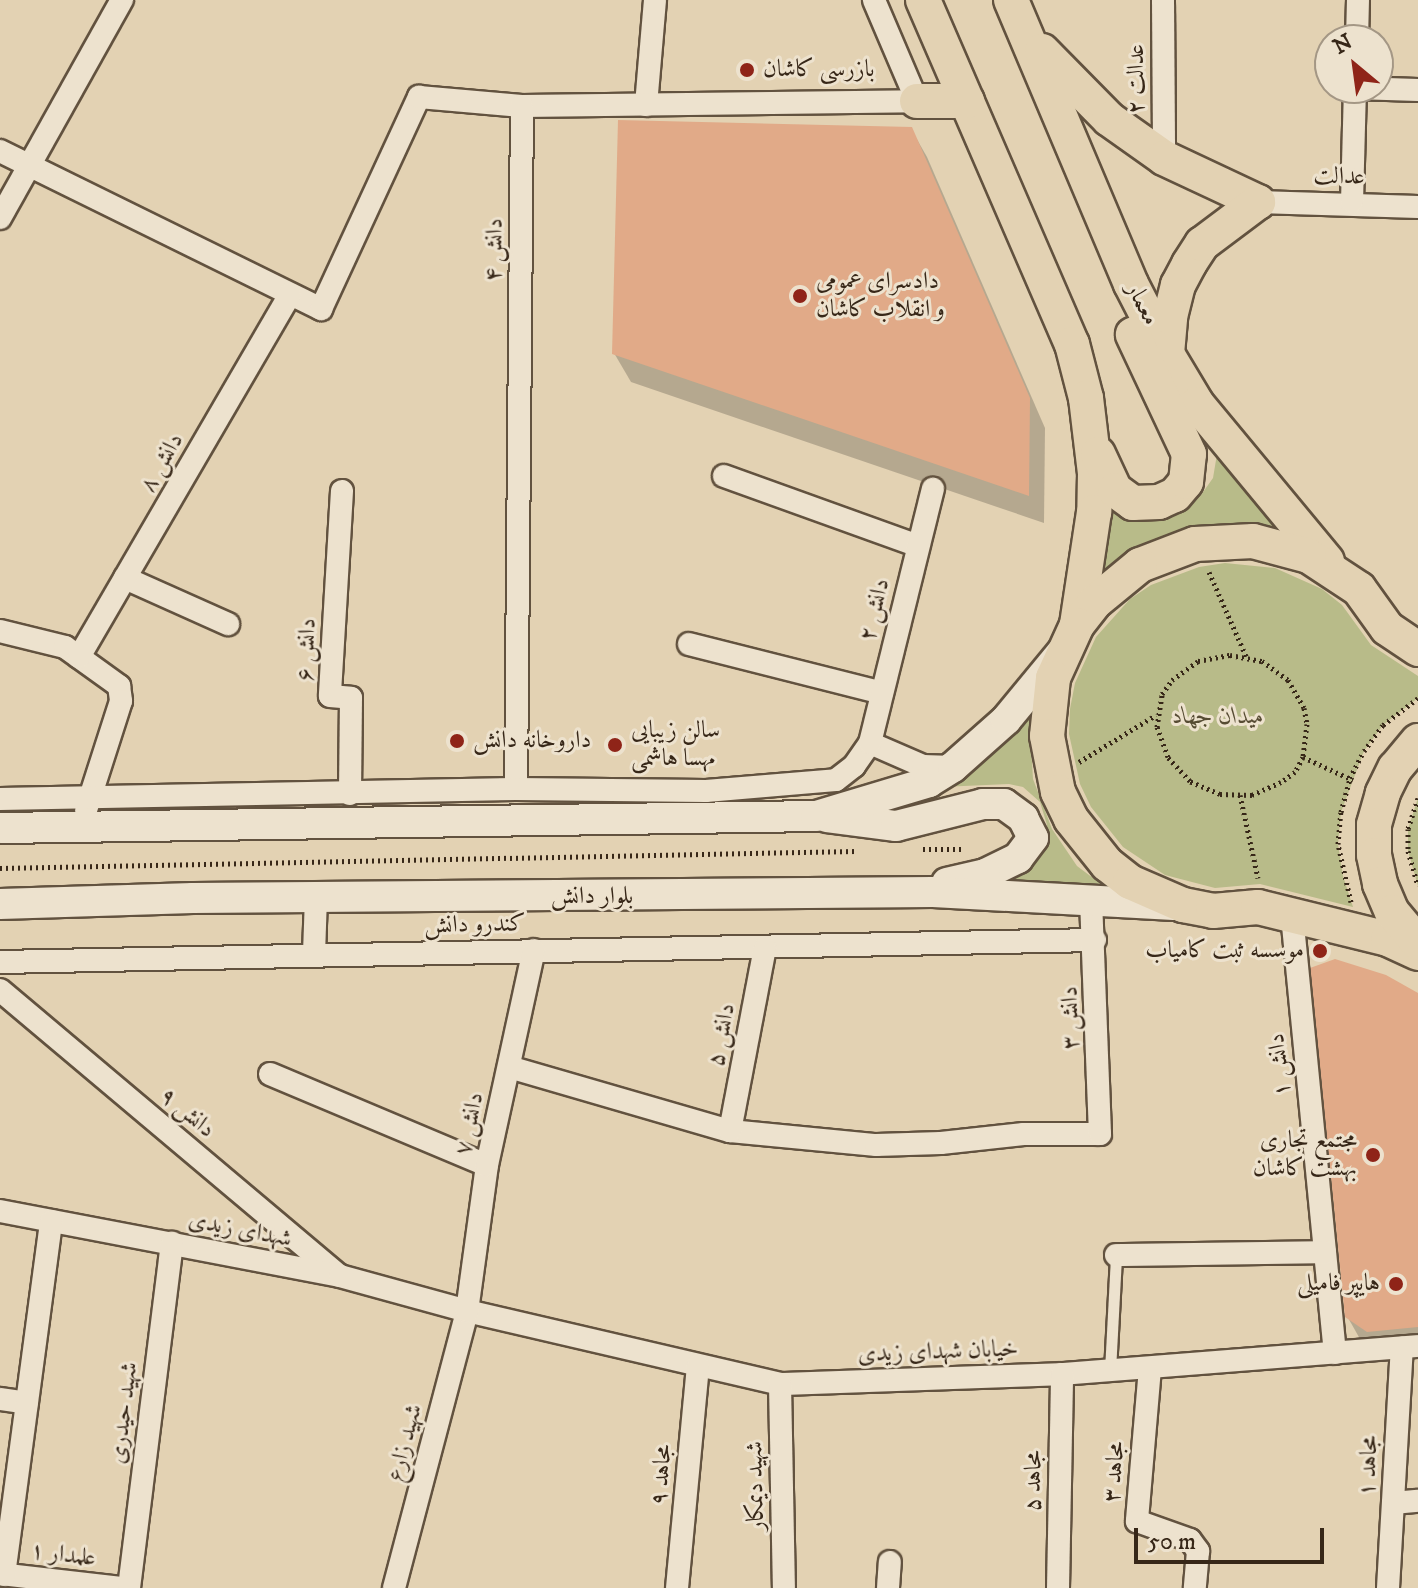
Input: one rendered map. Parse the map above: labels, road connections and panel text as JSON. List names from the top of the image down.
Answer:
{
  "streets": {
    "main road": ["معمار", "بلوار دانش"],
    "street": [
      "عدالت ۲",
      "عدالت",
      "دانش ۴",
      "دانش ۸",
      "دانش ۲",
      "دانش ۶",
      "کندرو دانش",
      "دانش ۳",
      "دانش ۵",
      "دانش ۱",
      "دانش ۹",
      "دانش ۷",
      "شهدای زیدی",
      "خیابان شهدای زیدی",
      "شهید حیدری",
      "شهید زارع",
      "مجاهد ۱",
      "مجاهد ۳",
      "مجاهد ۹",
      "مجاهد ۵",
      "شهید دیمکار",
      "علمدار ۱"
    ]
  },
  "crossings": [
    ["بلوار دانش", "دانش ۳"],
    ["کندرو دانش", "دانش ۳"],
    ["کندرو دانش", "دانش ۵"],
    ["کندرو دانش", "دانش ۷"],
    ["دانش ۳", "دانش ۵"],
    ["دانش ۱", "خیابان شهدای زیدی"],
    ["دانش ۹", "شهدای زیدی"],
    ["دانش ۷", "شهدای زیدی"],
    ["دانش ۷", "خیابان شهدای زیدی"],
    ["دانش ۷", "شهید زارع"],
    ["شهدای زیدی", "خیابان شهدای زیدی"],
    ["شهدای زیدی", "شهید حیدری"],
    ["شهدای زیدی", "شهید زارع"],
    ["خیابان شهدای زیدی", "شهید زارع"],
    ["خیابان شهدای زیدی", "مجاهد ۱"],
    ["خیابان شهدای زیدی", "مجاهد ۳"],
    ["خیابان شهدای زیدی", "مجاهد ۹"],
    ["خیابان شهدای زیدی", "مجاهد ۵"],
    ["خیابان شهدای زیدی", "شهید دیمکار"]
  ],
  "parks": ["میدان جهاد"],
  "places": [
    "بازرسی کاشان",
    "دادسرای عمومی و انقلاب کاشان",
    "داروخانه دانش",
    "سالن زیبایی مهسا هاشمی",
    "موسسه ثبت کامیاب",
    "مجتمع تجاری بهشت کاشان",
    "هایپر فامیلی"
  ],
  "scale_bar": "50 m",
  "north": "top left"
}
